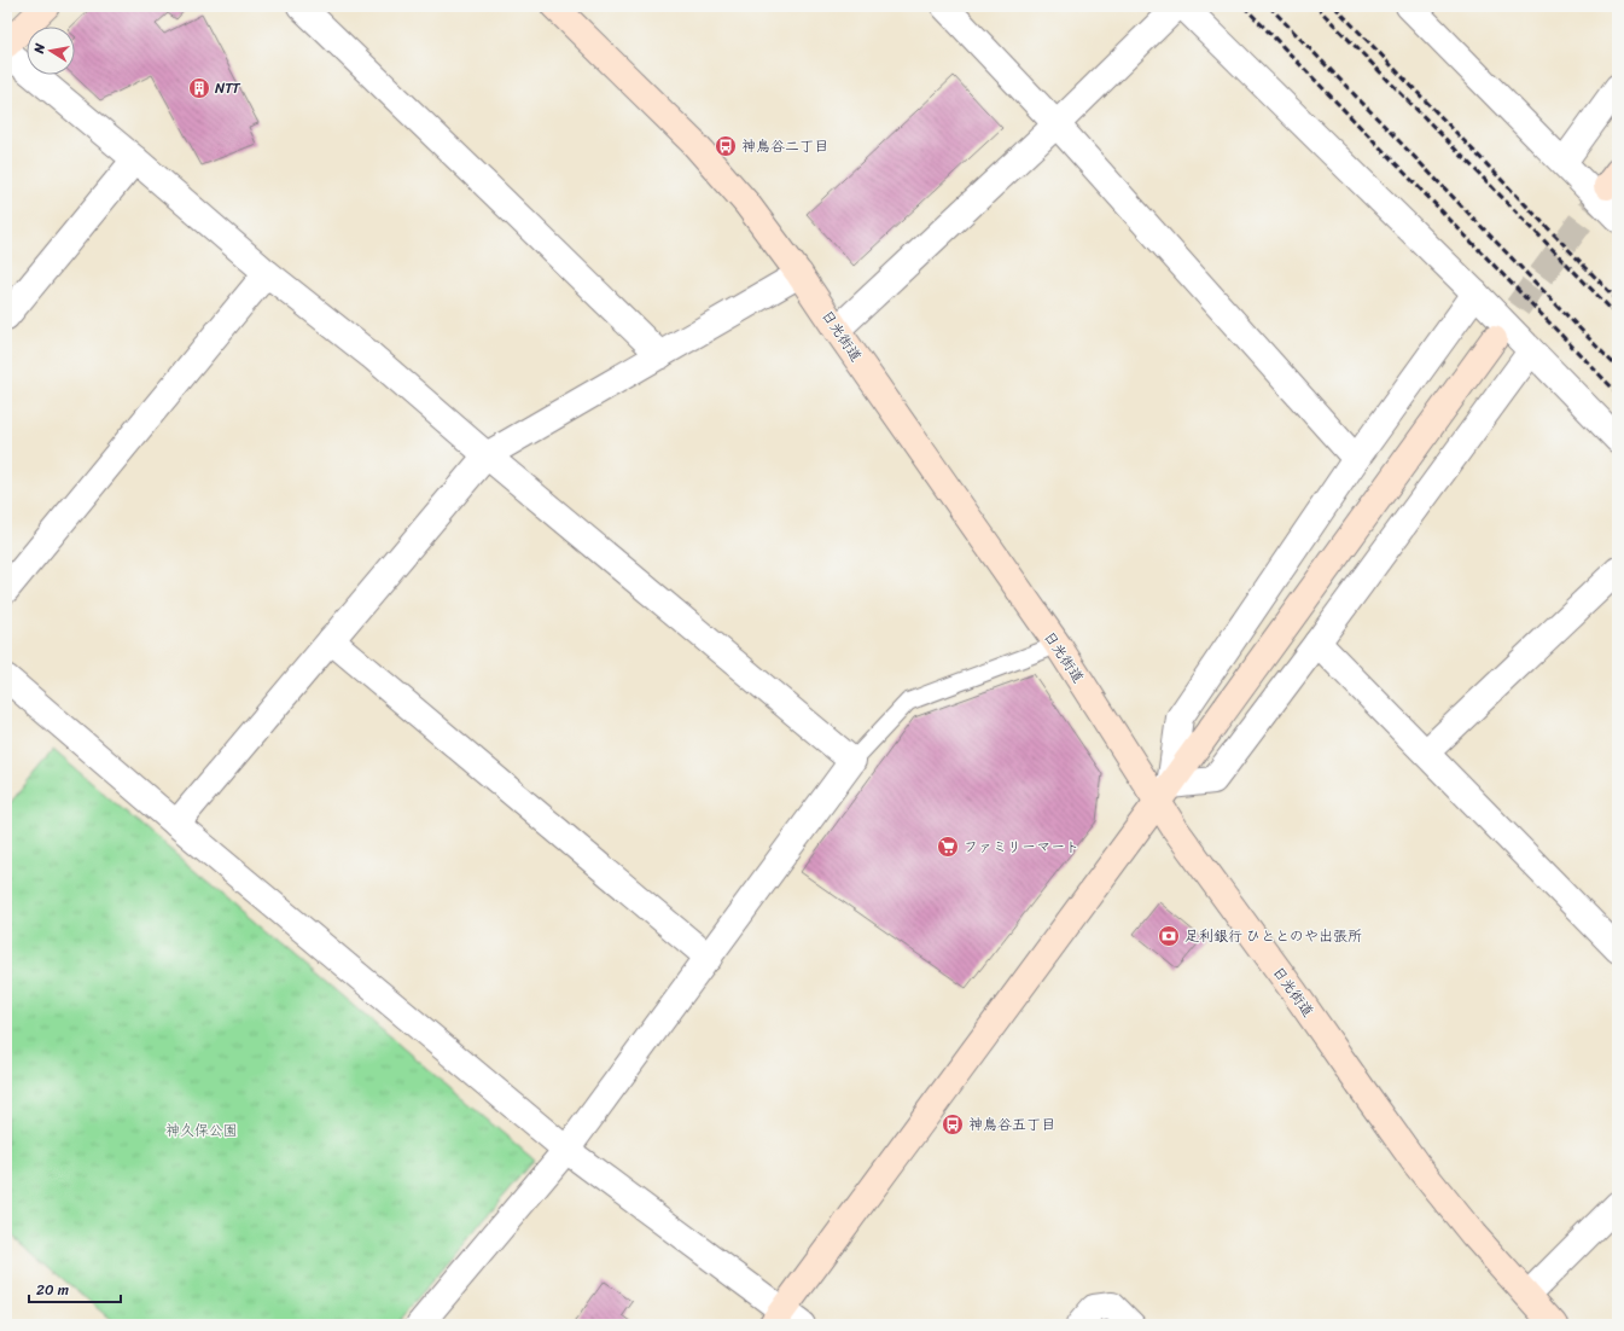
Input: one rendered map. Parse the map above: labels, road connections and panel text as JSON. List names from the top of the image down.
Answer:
{
  "streets": {
    "main road": ["日光街道"]
  },
  "parks": ["神久保公園"],
  "places": {
    "building": ["NTT"],
    "bus stop": ["神鳥谷二丁目", "神鳥谷五丁目"],
    "supermarket": ["ファミリーマート"],
    "bank": ["足利銀行 ひととのや出張所"]
  },
  "scale_bar": "20 m",
  "north": "left"
}
